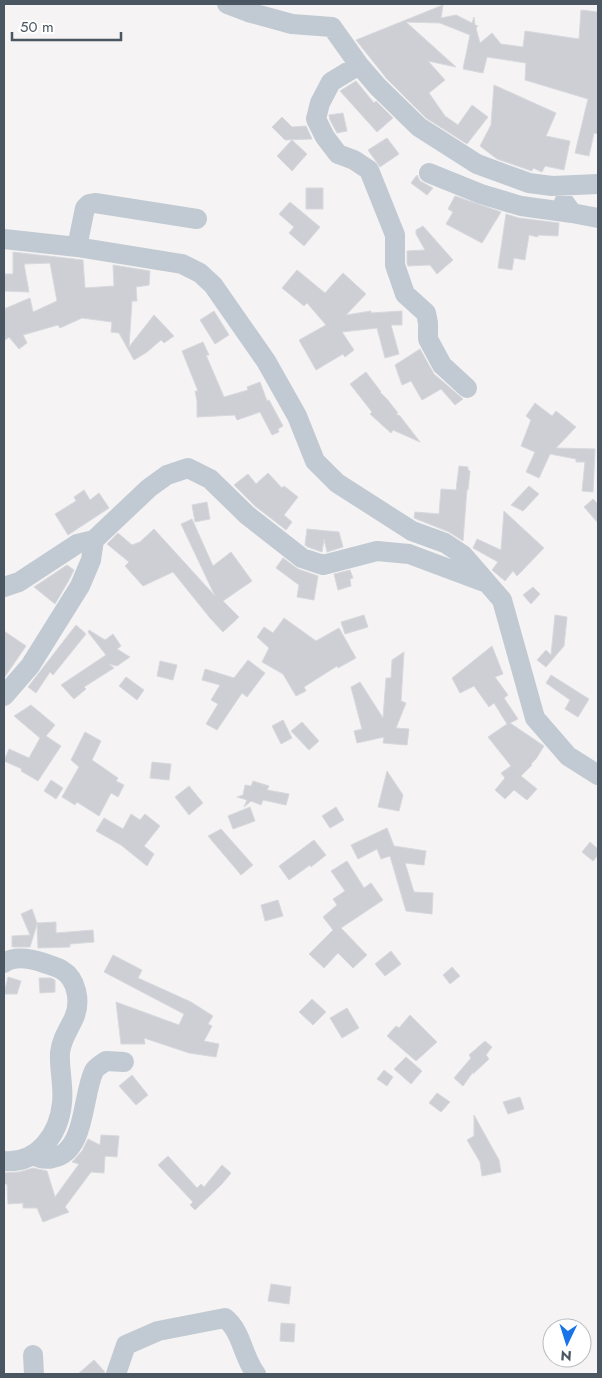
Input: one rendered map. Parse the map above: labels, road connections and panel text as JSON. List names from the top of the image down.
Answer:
{
  "scale_bar": "50 m",
  "north": "bottom"
}
